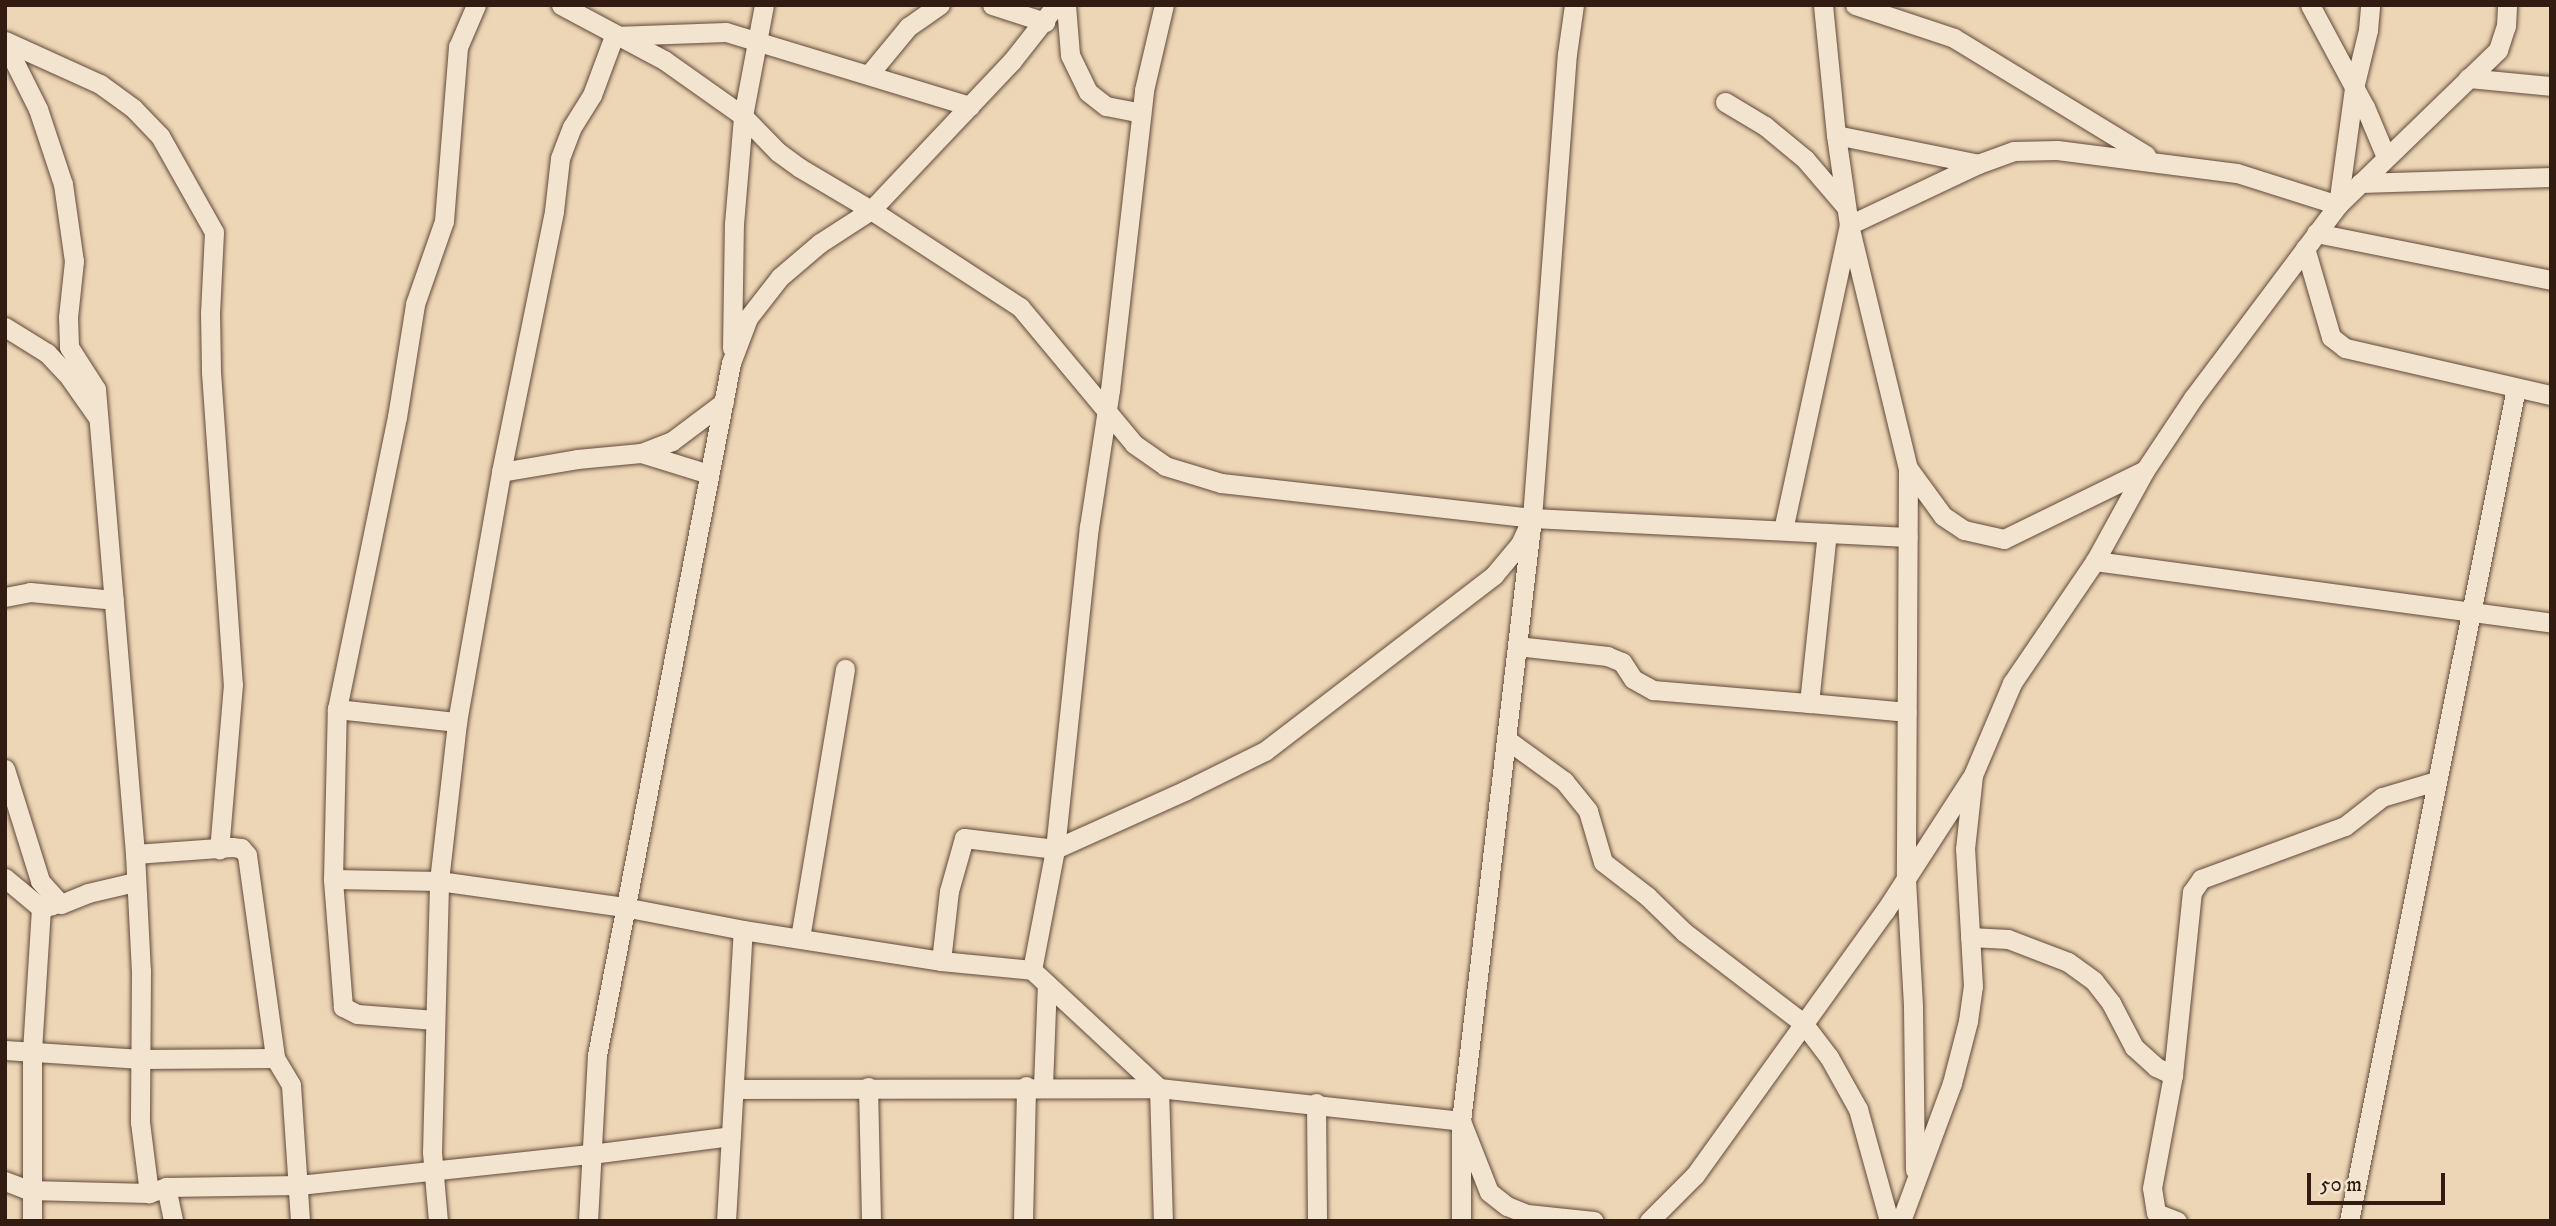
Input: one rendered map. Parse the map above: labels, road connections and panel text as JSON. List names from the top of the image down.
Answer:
{
  "scale_bar": "50 m"
}
